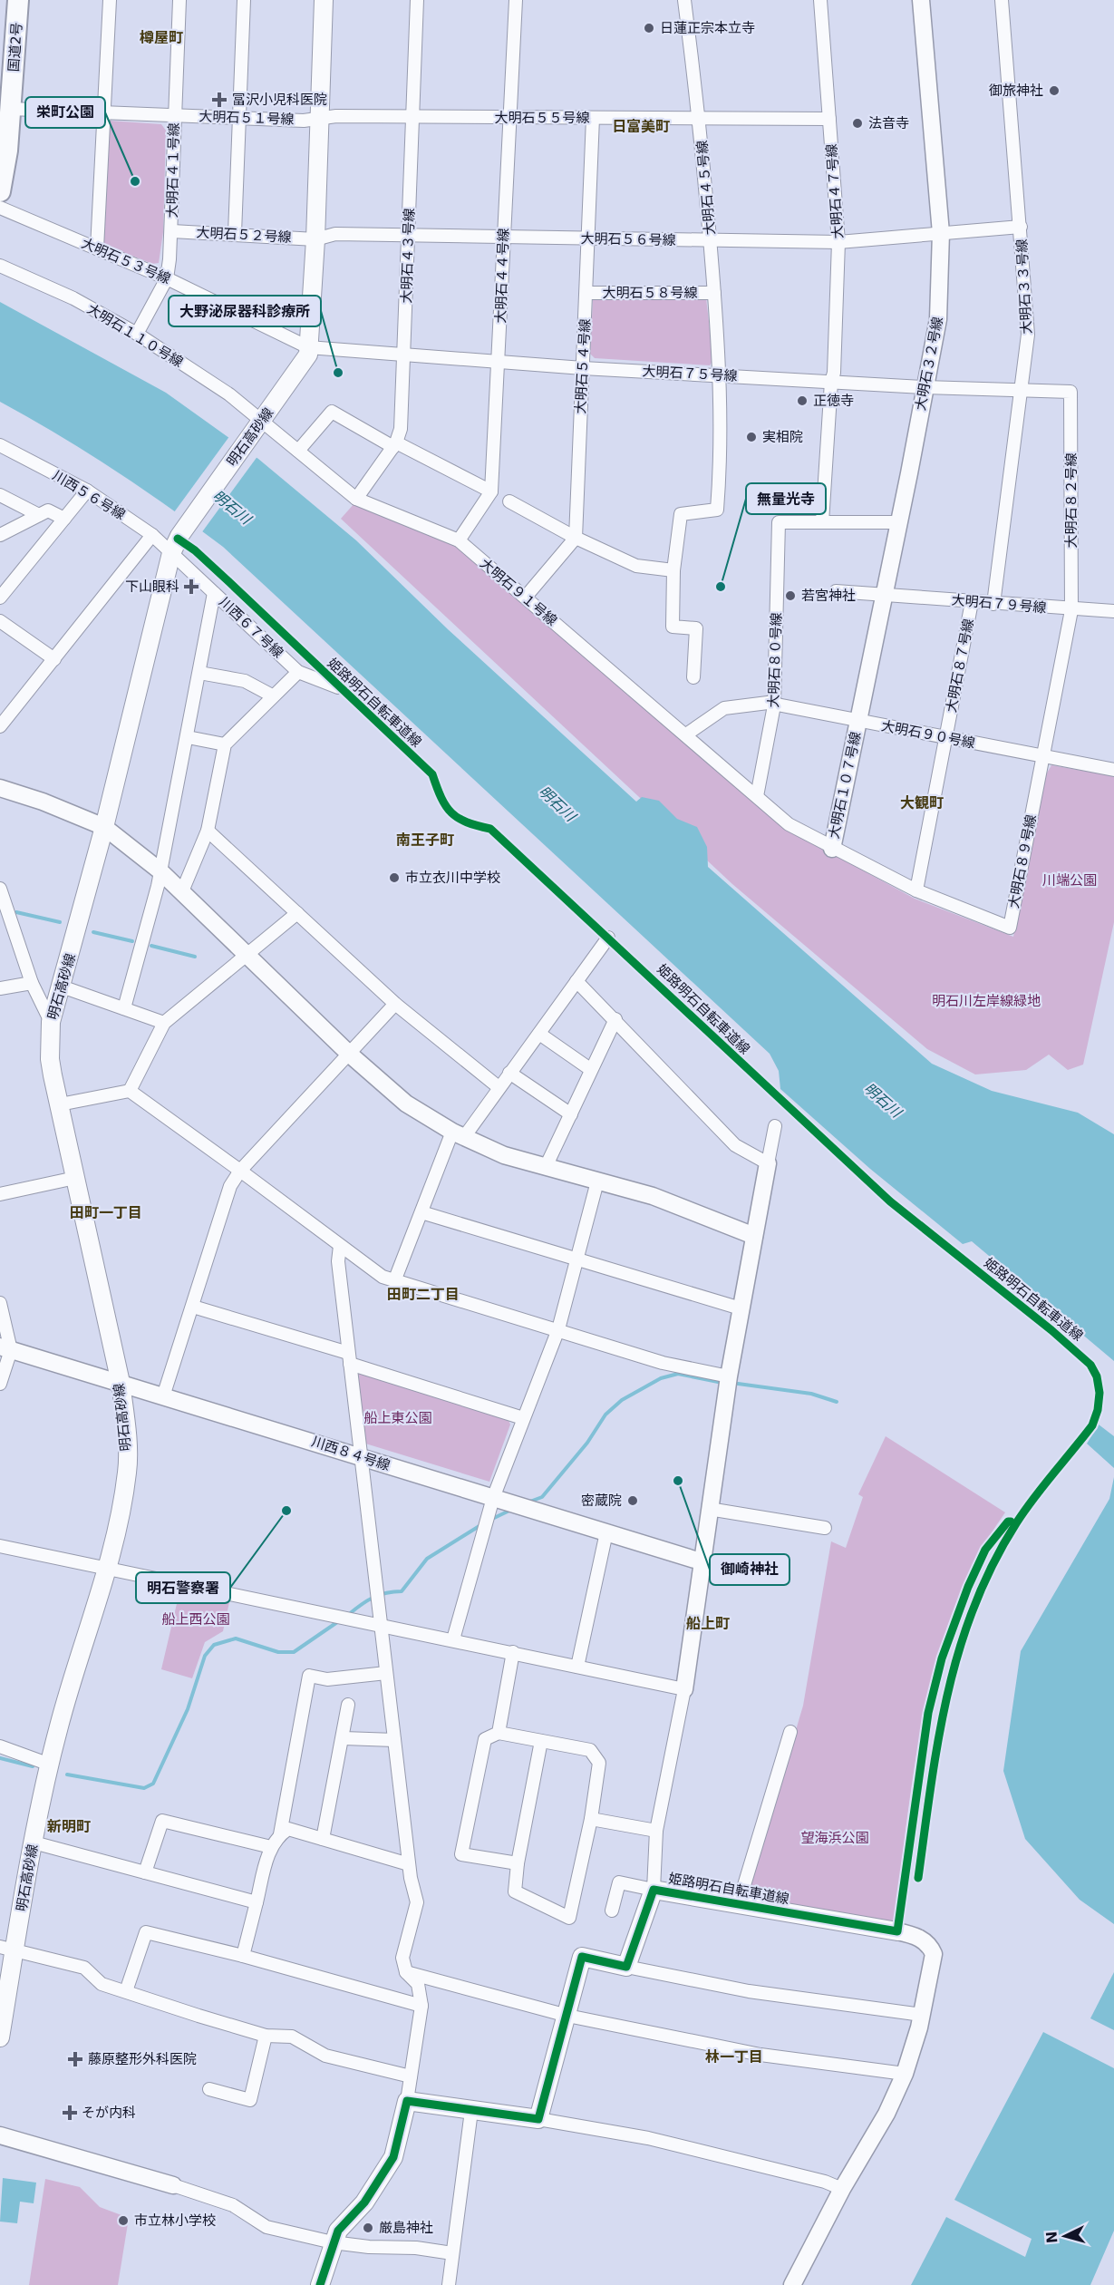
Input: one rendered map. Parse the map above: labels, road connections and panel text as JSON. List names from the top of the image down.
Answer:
{
  "streets": {
    "highway": ["国道2号"],
    "main road": ["明石高砂線", "姫路明石自転車道線"],
    "street": [
      "大明石５１号線",
      "大明石５５号線",
      "大明石４１号線",
      "大明石４５号線",
      "大明石４７号線",
      "大明石５２号線",
      "大明石５６号線",
      "大明石４３号線",
      "大明石５３号線",
      "大明石４４号線",
      "大明石３３号線",
      "大明石５８号線",
      "大明石１１０号線",
      "大明石３２号線",
      "大明石５４号線",
      "大明石７５号線",
      "川西５６号線",
      "大明石８２号線",
      "大明石９１号線",
      "大明石７９号線",
      "川西６７号線",
      "大明石８０号線",
      "大明石８７号線",
      "大明石９０号線",
      "大明石１０７号線",
      "大明石８９号線",
      "川西８４号線"
    ]
  },
  "crossings": [
    ["国道2号", "大明石５１号線"],
    ["大明石５１号線", "大明石５５号線"],
    ["大明石５１号線", "大明石４１号線"],
    ["大明石５１号線", "明石高砂線"],
    ["大明石５５号線", "大明石４５号線"],
    ["大明石５５号線", "大明石４７号線"],
    ["大明石５５号線", "大明石４３号線"],
    ["大明石５５号線", "大明石４４号線"],
    ["大明石５５号線", "大明石５４号線"],
    ["大明石５５号線", "明石高砂線"],
    ["大明石４１号線", "大明石５２号線"],
    ["大明石４１号線", "大明石５３号線"],
    ["大明石４１号線", "大明石１１０号線"],
    ["大明石４５号線", "大明石５６号線"],
    ["大明石４５号線", "大明石５８号線"],
    ["大明石４５号線", "大明石７５号線"],
    ["大明石４７号線", "大明石５６号線"],
    ["大明石４７号線", "大明石７５号線"],
    ["大明石４７号線", "大明石８０号線"],
    ["大明石５２号線", "大明石５６号線"],
    ["大明石５２号線", "明石高砂線"],
    ["大明石５６号線", "大明石４３号線"],
    ["大明石５６号線", "大明石４４号線"],
    ["大明石５６号線", "大明石３３号線"],
    ["大明石５６号線", "大明石３２号線"],
    ["大明石５６号線", "大明石５４号線"],
    ["大明石５６号線", "明石高砂線"],
    ["大明石４３号線", "大明石７５号線"],
    ["大明石４３号線", "大明石９１号線"],
    ["大明石５３号線", "大明石７５号線"],
    ["大明石５３号線", "明石高砂線"],
    ["大明石４４号線", "大明石７５号線"],
    ["大明石３３号線", "大明石７５号線"],
    ["大明石３３号線", "大明石７９号線"],
    ["大明石５８号線", "大明石５４号線"],
    ["大明石１１０号線", "明石高砂線"],
    ["大明石１１０号線", "大明石９１号線"],
    ["大明石３２号線", "大明石７５号線"],
    ["大明石３２号線", "大明石７９号線"],
    ["大明石３２号線", "大明石９０号線"],
    ["大明石３２号線", "大明石１０７号線"],
    ["大明石５４号線", "大明石７５号線"],
    ["大明石７５号線", "明石高砂線"],
    ["大明石７５号線", "大明石８２号線"],
    ["明石高砂線", "川西５６号線"],
    ["明石高砂線", "大明石９１号線"],
    ["明石高砂線", "川西６７号線"],
    ["明石高砂線", "川西８４号線"],
    ["川西５６号線", "川西６７号線"],
    ["大明石８２号線", "大明石７９号線"],
    ["大明石８２号線", "大明石８９号線"],
    ["大明石９１号線", "大明石８０号線"],
    ["大明石９１号線", "大明石９０号線"],
    ["大明石９１号線", "大明石８９号線"],
    ["大明石７９号線", "大明石８７号線"],
    ["大明石７９号線", "大明石８９号線"],
    ["大明石８０号線", "大明石９０号線"],
    ["大明石８０号線", "大明石８９号線"],
    ["大明石８７号線", "大明石９０号線"],
    ["大明石８７号線", "大明石８９号線"],
    ["大明石９０号線", "大明石１０７号線"],
    ["大明石９０号線", "大明石８９号線"],
    ["大明石１０７号線", "大明石８９号線"]
  ],
  "districts": [
    "樽屋町",
    "日富美町",
    "大観町",
    "南王子町",
    "田町一丁目",
    "田町二丁目",
    "船上町",
    "新明町",
    "林一丁目"
  ],
  "water": ["明石川"],
  "parks": [
    "川端公園",
    "明石川左岸線緑地",
    "船上東公園",
    "船上西公園",
    "望海浜公園"
  ],
  "places": {
    "other": [
      "日蓮正宗本立寺",
      "御旅神社",
      "法音寺",
      "栄町公園",
      "大野泌尿器科診療所",
      "正徳寺",
      "実相院",
      "無量光寺",
      "若宮神社",
      "市立衣川中学校",
      "御崎神社",
      "密蔵院",
      "明石警察署",
      "市立林小学校",
      "厳島神社"
    ],
    "health": [
      "冨沢小児科医院",
      "下山眼科",
      "藤原整形外科医院",
      "そが内科"
    ]
  },
  "north": "left"
}
